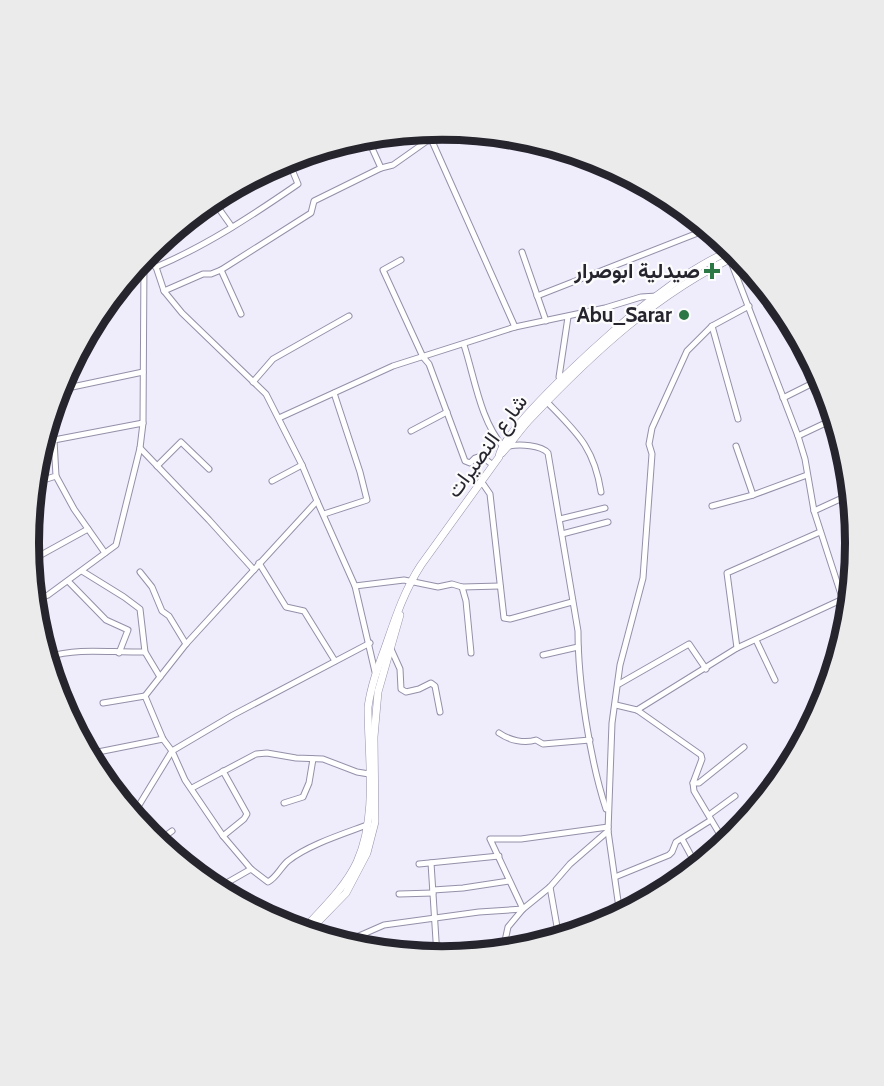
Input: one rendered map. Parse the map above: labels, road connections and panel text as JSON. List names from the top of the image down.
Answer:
{
  "streets": {
    "main road": ["شارع النصيرات"]
  },
  "places": {
    "health": ["صيدلية ابوصرار"],
    "other": ["Abu_Sarar"]
  }
}
